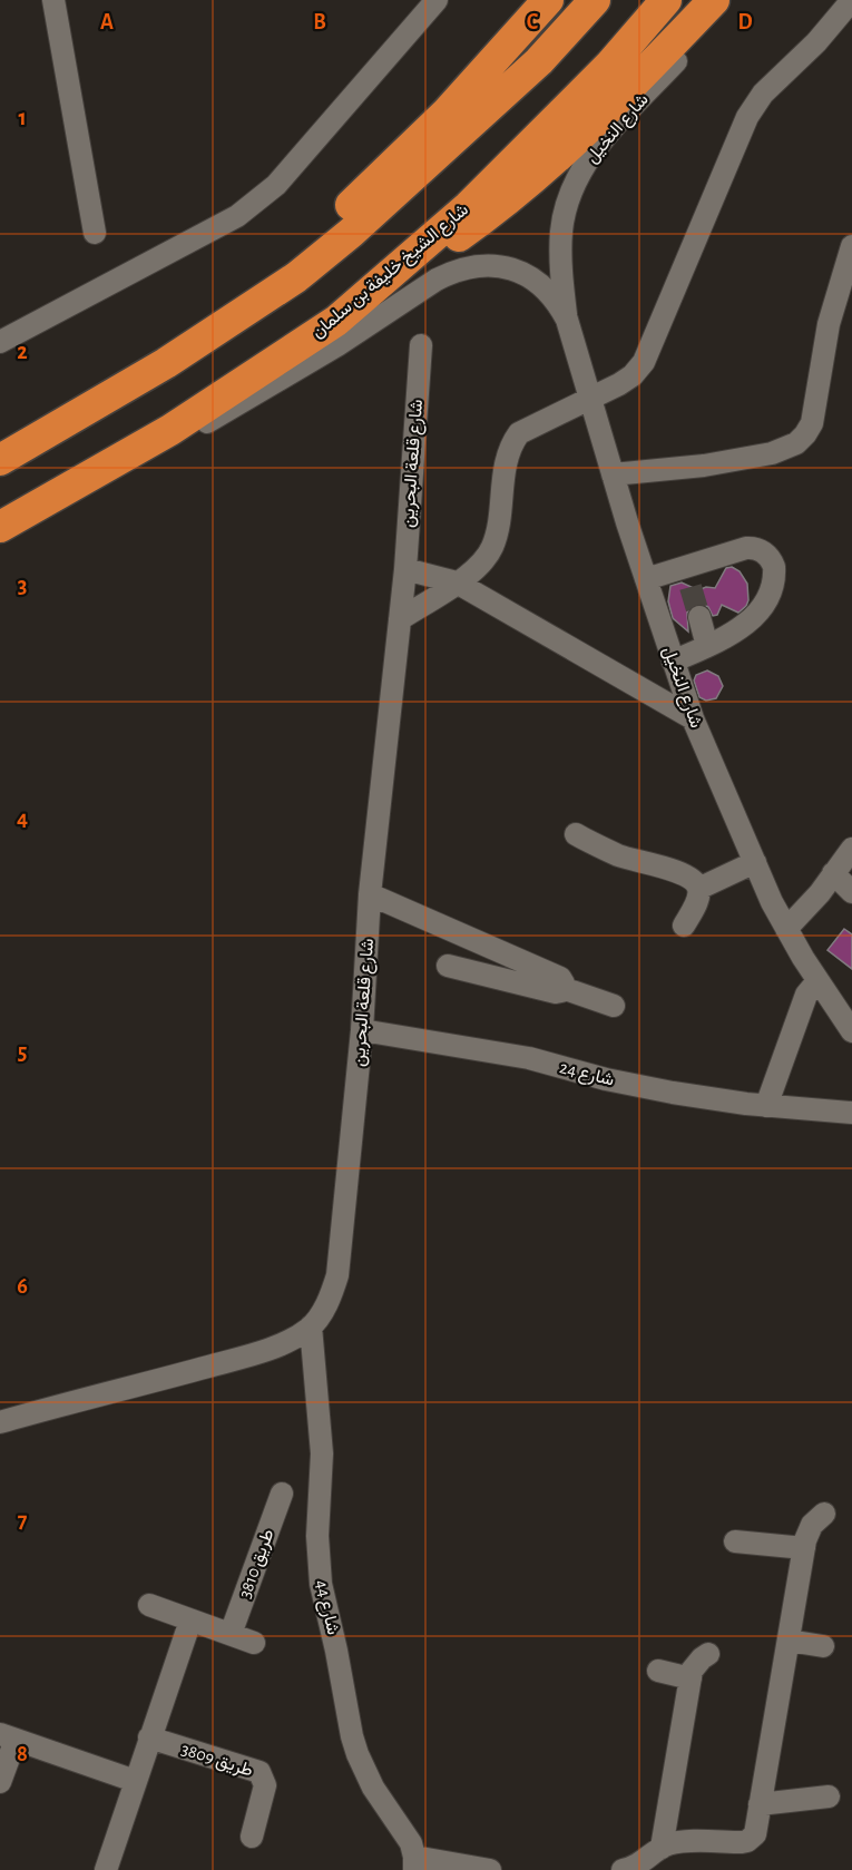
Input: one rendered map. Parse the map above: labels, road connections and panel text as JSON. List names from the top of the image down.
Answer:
{
  "streets": {
    "highway": ["شارع الشيخ خليفة بن سلمان"],
    "street": [
      "شارع النخيل",
      "شارع قلعة البحرين",
      "شارع 24",
      "طريق 3810",
      "شارع 44",
      "طريق 3809"
    ]
  },
  "crossings": [
    ["شارع النخيل", "شارع الشيخ خليفة بن سلمان"],
    ["شارع قلعة البحرين", "شارع 24"],
    ["شارع قلعة البحرين", "شارع 44"]
  ],
  "grid": {
    "columns": [
      "A",
      "B",
      "C",
      "D"
    ],
    "rows": [
      "1",
      "2",
      "3",
      "4",
      "5",
      "6",
      "7",
      "8"
    ]
  }
}
